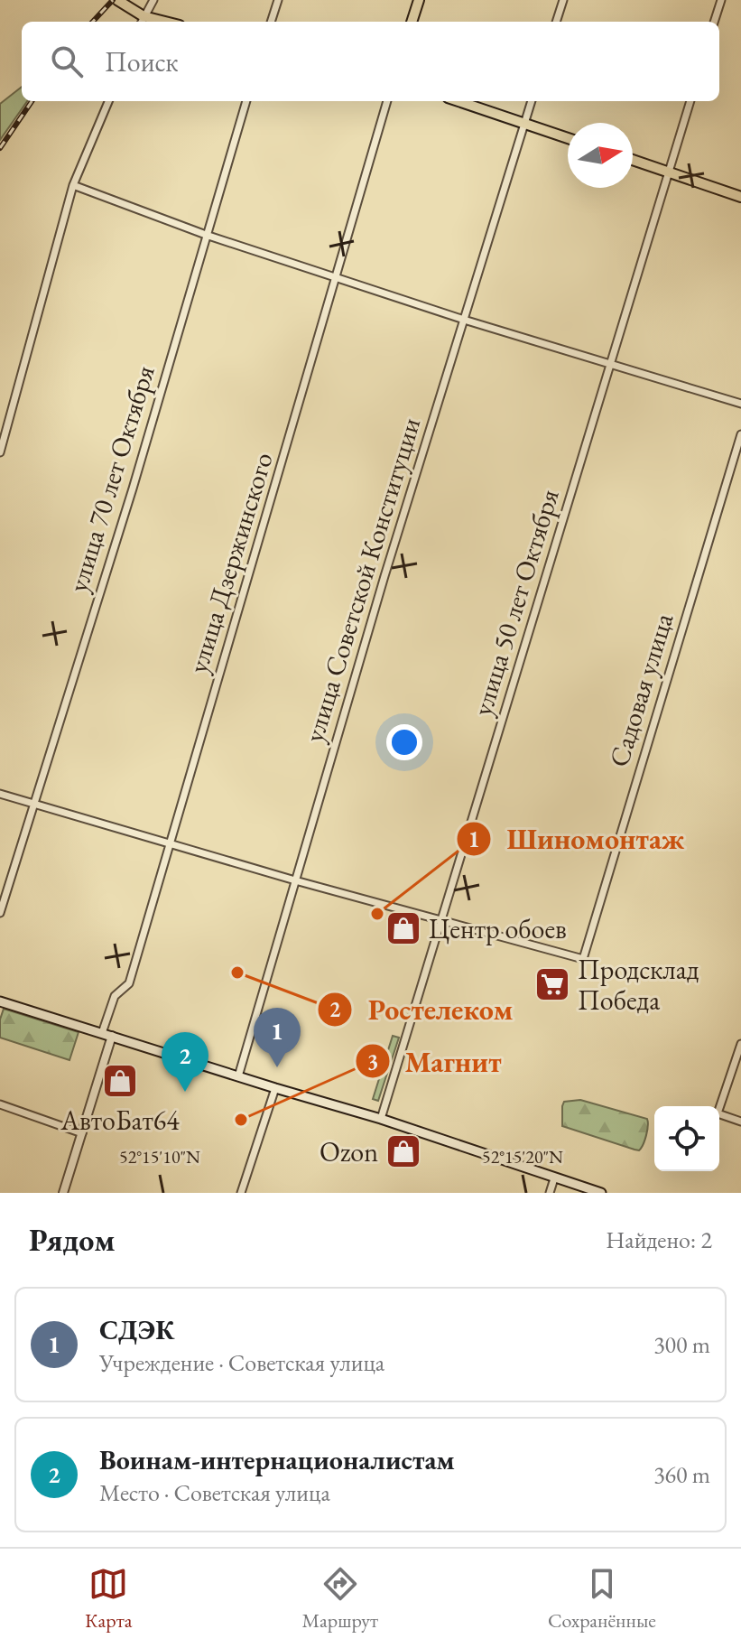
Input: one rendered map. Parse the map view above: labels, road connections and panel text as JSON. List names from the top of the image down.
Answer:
{
  "streets": {
    "street": [
      "улица 70 лет Октября",
      "улица Дзержинского",
      "улица Советской Конституции",
      "улица 50 лет Октября",
      "Садовая улица"
    ]
  },
  "crossings": [
    ["улица 50 лет Октября", "Садовая улица"]
  ],
  "places": {
    "other": ["Шиномонтаж", "Ростелеком", "Магнит"],
    "shop": ["Центр обоев", "АвтоБат64", "Ozon"],
    "supermarket": ["Продсклад Победа"]
  },
  "north": "right",
  "page": {
    "search": "Поиск",
    "pins": ["1", "2"],
    "heading": ["Рядом", "Найдено: 2"],
    "list": [
      {
        "mark": "1",
        "name": "СДЭК",
        "note": "Учреждение · Советская улица",
        "value": "300 m"
      },
      {
        "mark": "2",
        "name": "Воинам-интернационалистам",
        "note": "Место · Советская улица",
        "value": "360 m"
      }
    ],
    "nav": ["Карта", "Маршрут", "Сохранённые"]
  },
  "coordinates": ["52°15'10\"N", "52°15'20\"N"]
}
